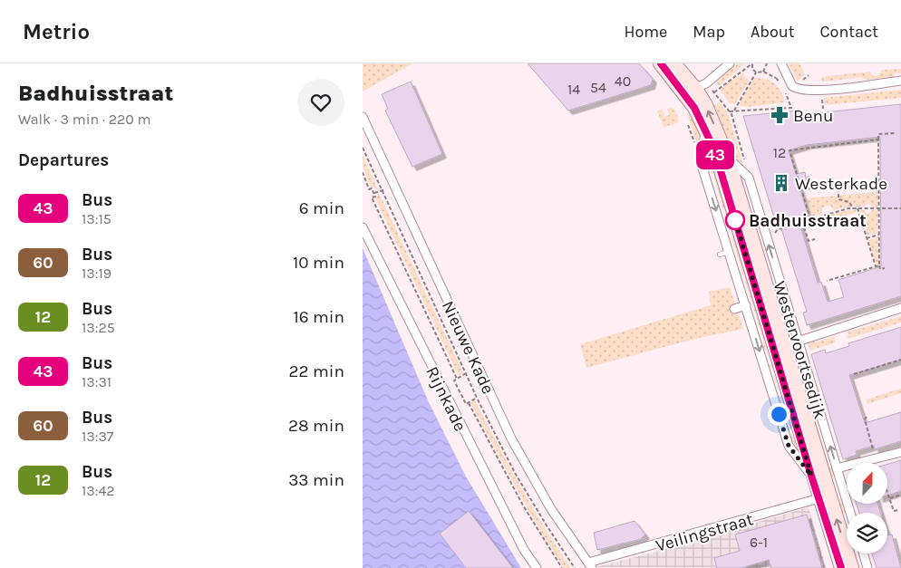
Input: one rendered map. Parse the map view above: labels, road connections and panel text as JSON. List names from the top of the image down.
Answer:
{
  "streets": {
    "main road": ["Westervoortsedijk"],
    "street": ["Nieuwe Kade", "Rijnkade", "Veilingstraat"]
  },
  "crossings": [
    ["Nieuwe Kade", "Veilingstraat"],
    ["Westervoortsedijk", "Veilingstraat"]
  ],
  "places": {
    "pharmacy": ["Benu"],
    "building": ["Westerkade"],
    "other": ["Badhuisstraat"]
  },
  "lines": ["bus line 43"],
  "house_numbers": [
    "40",
    "54",
    "14",
    "12",
    "6-1"
  ],
  "north": "top",
  "page": {
    "header": "Metrio",
    "nav": [
      "Home",
      "Map",
      "About",
      "Contact"
    ],
    "heading": [
      ["Badhuisstraat", "Walk · 3 min · 220 m"],
      "Departures"
    ],
    "on_map": "43",
    "list": [
      {
        "mark": "43",
        "name": "Bus",
        "note": "13:15",
        "value": "6 min"
      },
      {
        "mark": "60",
        "name": "Bus",
        "note": "13:19",
        "value": "10 min"
      },
      {
        "mark": "12",
        "name": "Bus",
        "note": "13:25",
        "value": "16 min"
      },
      {
        "mark": "43",
        "name": "Bus",
        "note": "13:31",
        "value": "22 min"
      },
      {
        "mark": "60",
        "name": "Bus",
        "note": "13:37",
        "value": "28 min"
      },
      {
        "mark": "12",
        "name": "Bus",
        "note": "13:42",
        "value": "33 min"
      }
    ]
  }
}
